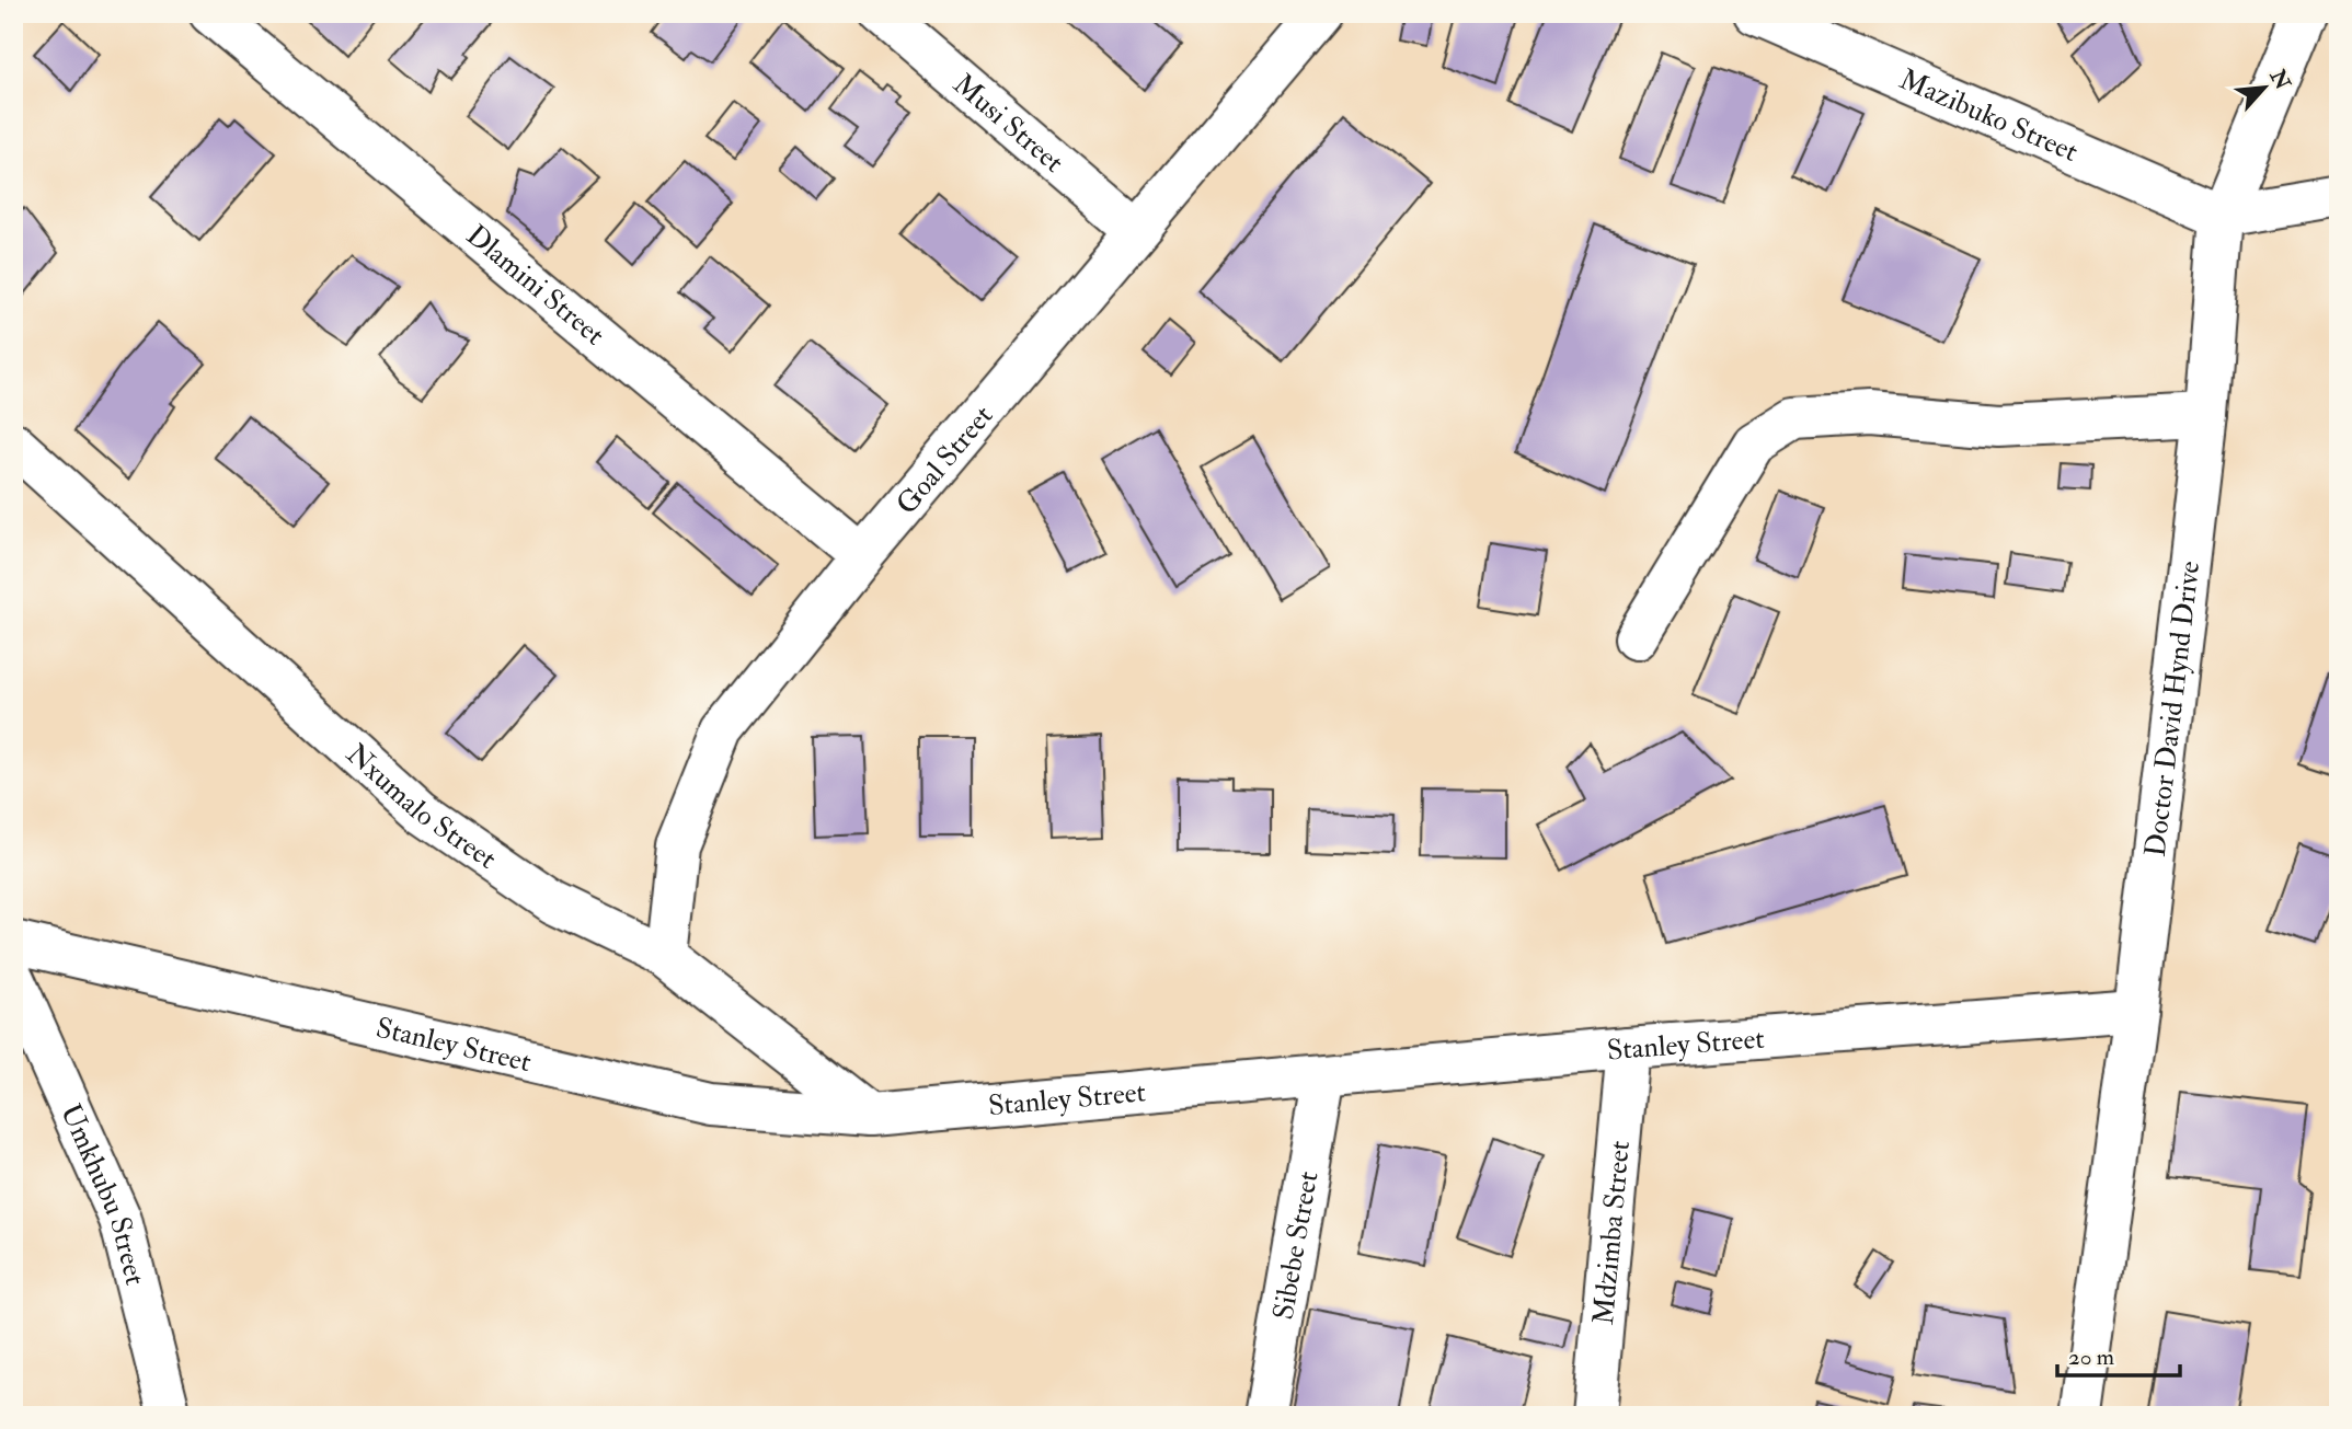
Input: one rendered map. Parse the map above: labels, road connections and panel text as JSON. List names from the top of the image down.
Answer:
{
  "streets": {
    "street": [
      "Mazibuko Street",
      "Musi Street",
      "Dlamini Street",
      "Goal Street",
      "Doctor David Hynd Drive",
      "Nxumalo Street",
      "Stanley Street",
      "Umkhubu Street",
      "Mdzimba Street",
      "Sibebe Street"
    ]
  },
  "crossings": [
    ["Mazibuko Street", "Doctor David Hynd Drive"],
    ["Musi Street", "Goal Street"],
    ["Dlamini Street", "Goal Street"],
    ["Goal Street", "Nxumalo Street"],
    ["Doctor David Hynd Drive", "Stanley Street"],
    ["Nxumalo Street", "Stanley Street"],
    ["Stanley Street", "Mdzimba Street"],
    ["Stanley Street", "Sibebe Street"]
  ],
  "scale_bar": "20 m",
  "north": "top right"
}
